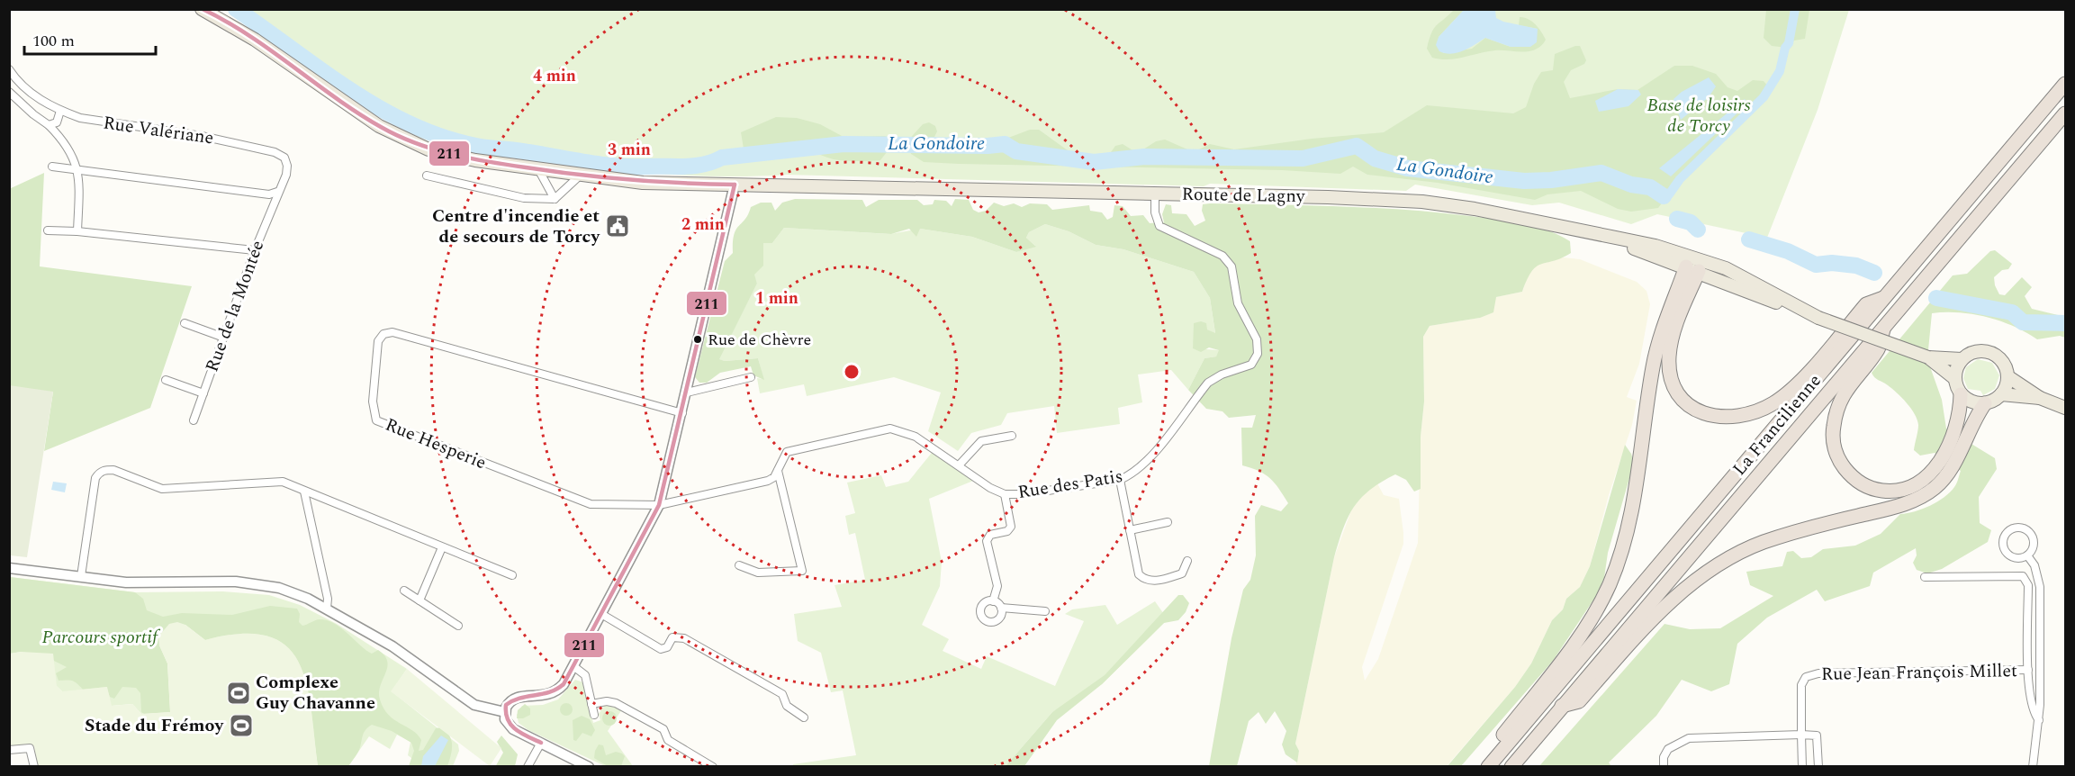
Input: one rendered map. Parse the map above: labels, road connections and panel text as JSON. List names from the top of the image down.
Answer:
{
  "streets": {
    "highway": ["La Francilienne"],
    "main road": ["Route de Lagny"],
    "street": [
      "Rue Valériane",
      "Rue de la Montée",
      "Rue Hesperie",
      "Rue des Patis",
      "Rue Jean François Millet"
    ]
  },
  "crossings": [
    ["Rue Valériane", "Rue de la Montée"],
    ["Route de Lagny", "Rue des Patis"],
    ["Rue Hesperie", "Rue des Patis"]
  ],
  "water": ["La Gondoire"],
  "parks": ["Base de loisirs de Torcy", "Parcours sportif"],
  "places": {
    "public building": ["Centre d'incendie et de secours de Torcy"],
    "other": ["Rue de Chèvre"],
    "sports": ["Complexe Guy Chavanne", "Stade du Frémoy"]
  },
  "lines": ["transit line 211"],
  "scale_bar": "100 m",
  "rings": [
    "4 min",
    "3 min",
    "2 min",
    "1 min"
  ]
}
